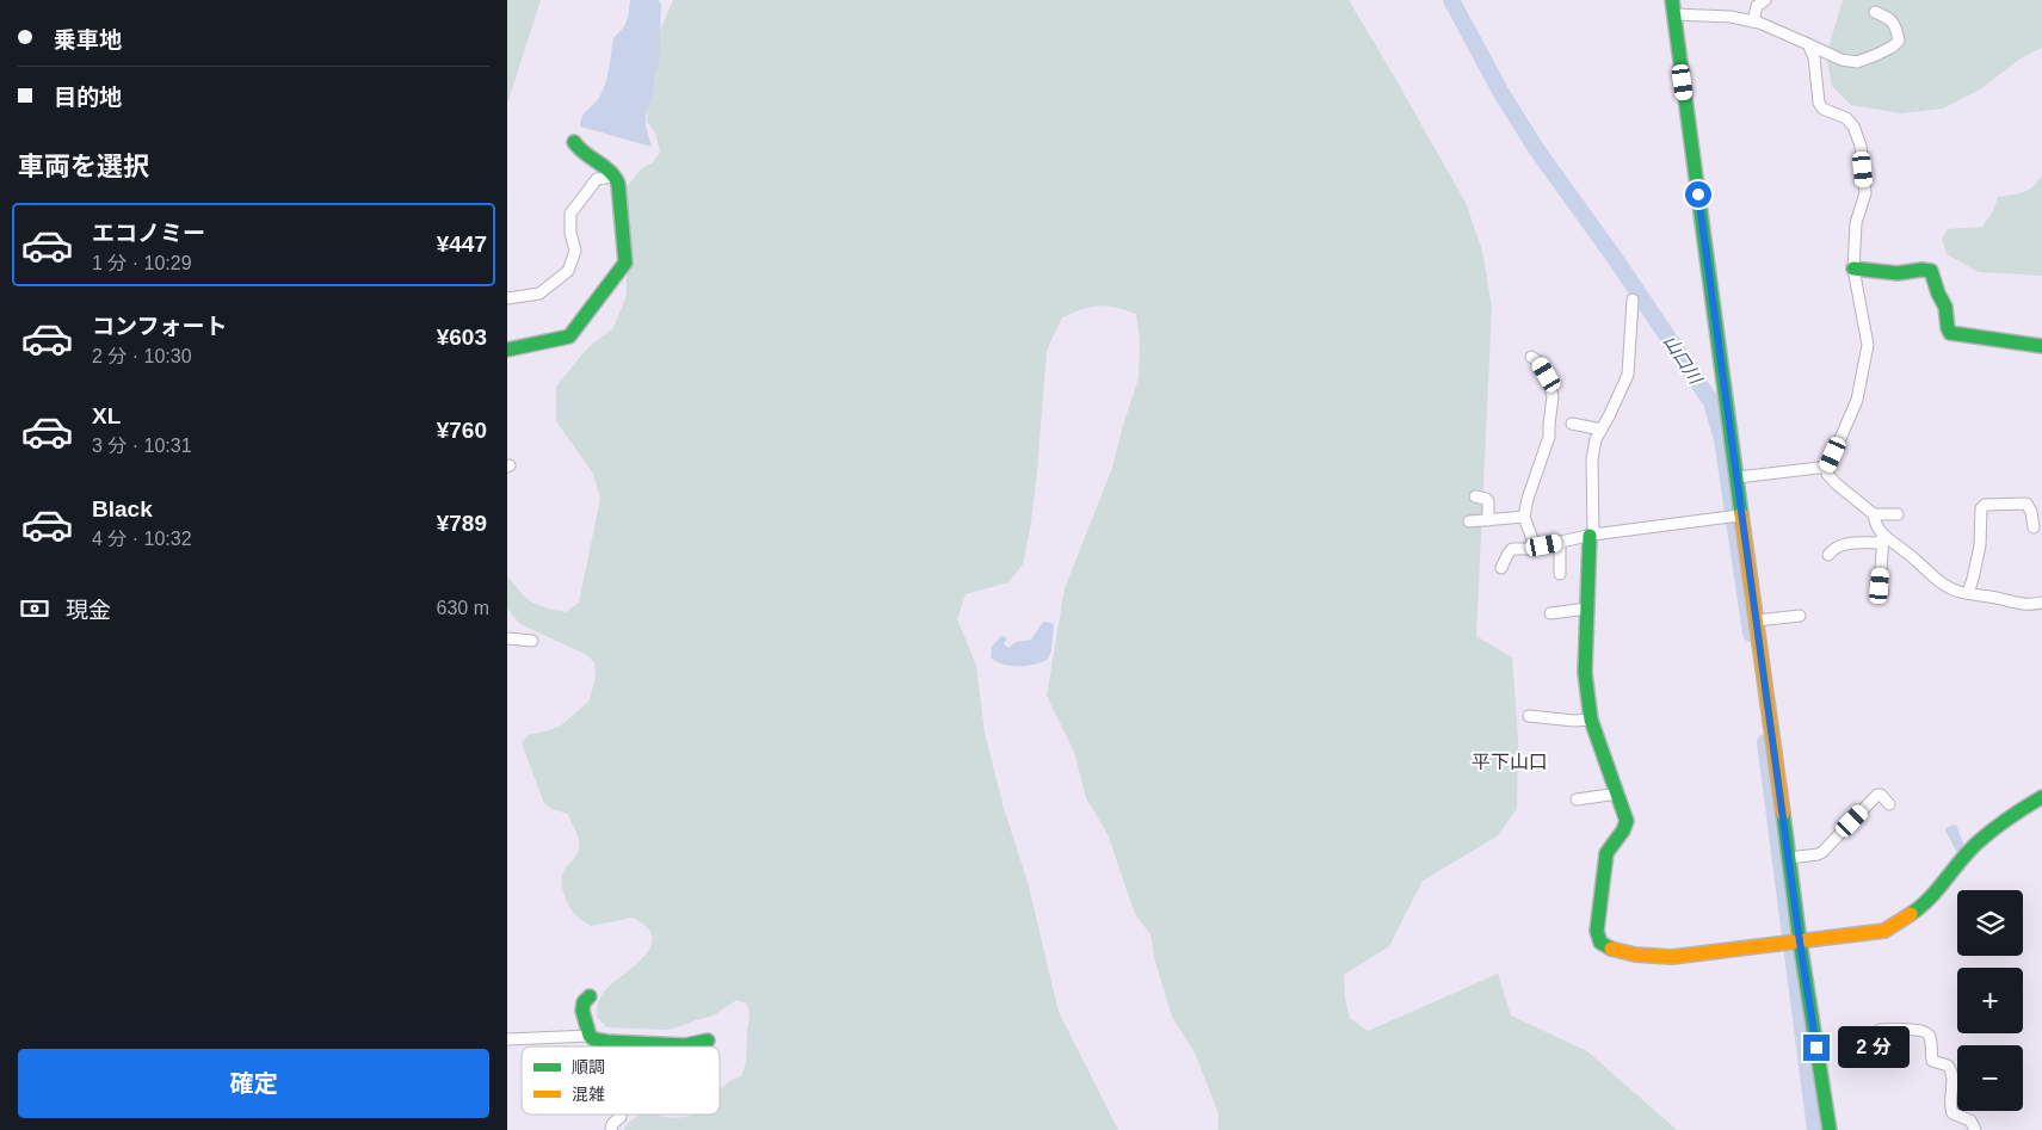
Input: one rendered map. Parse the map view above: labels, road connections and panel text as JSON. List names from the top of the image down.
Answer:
{
  "districts": ["平下山口"],
  "water": ["山口川"],
  "legend": ["順調", "混雑"],
  "page": {
    "banner": ["乗車地", "目的地"],
    "heading": "車両を選択",
    "list": [
      {
        "name": "エコノミー",
        "note": "1 分 · 10:29",
        "value": "¥447"
      },
      {
        "name": "コンフォート",
        "note": "2 分 · 10:30",
        "value": "¥603"
      },
      {
        "name": "XL",
        "note": "3 分 · 10:31",
        "value": "¥760"
      },
      {
        "name": "Black",
        "note": "4 分 · 10:32",
        "value": "¥789"
      }
    ],
    "pay": ["現金", "630 m"],
    "map_buttons": ["+", "−"],
    "bubble": "2 分",
    "buttons": "確定"
  }
}
